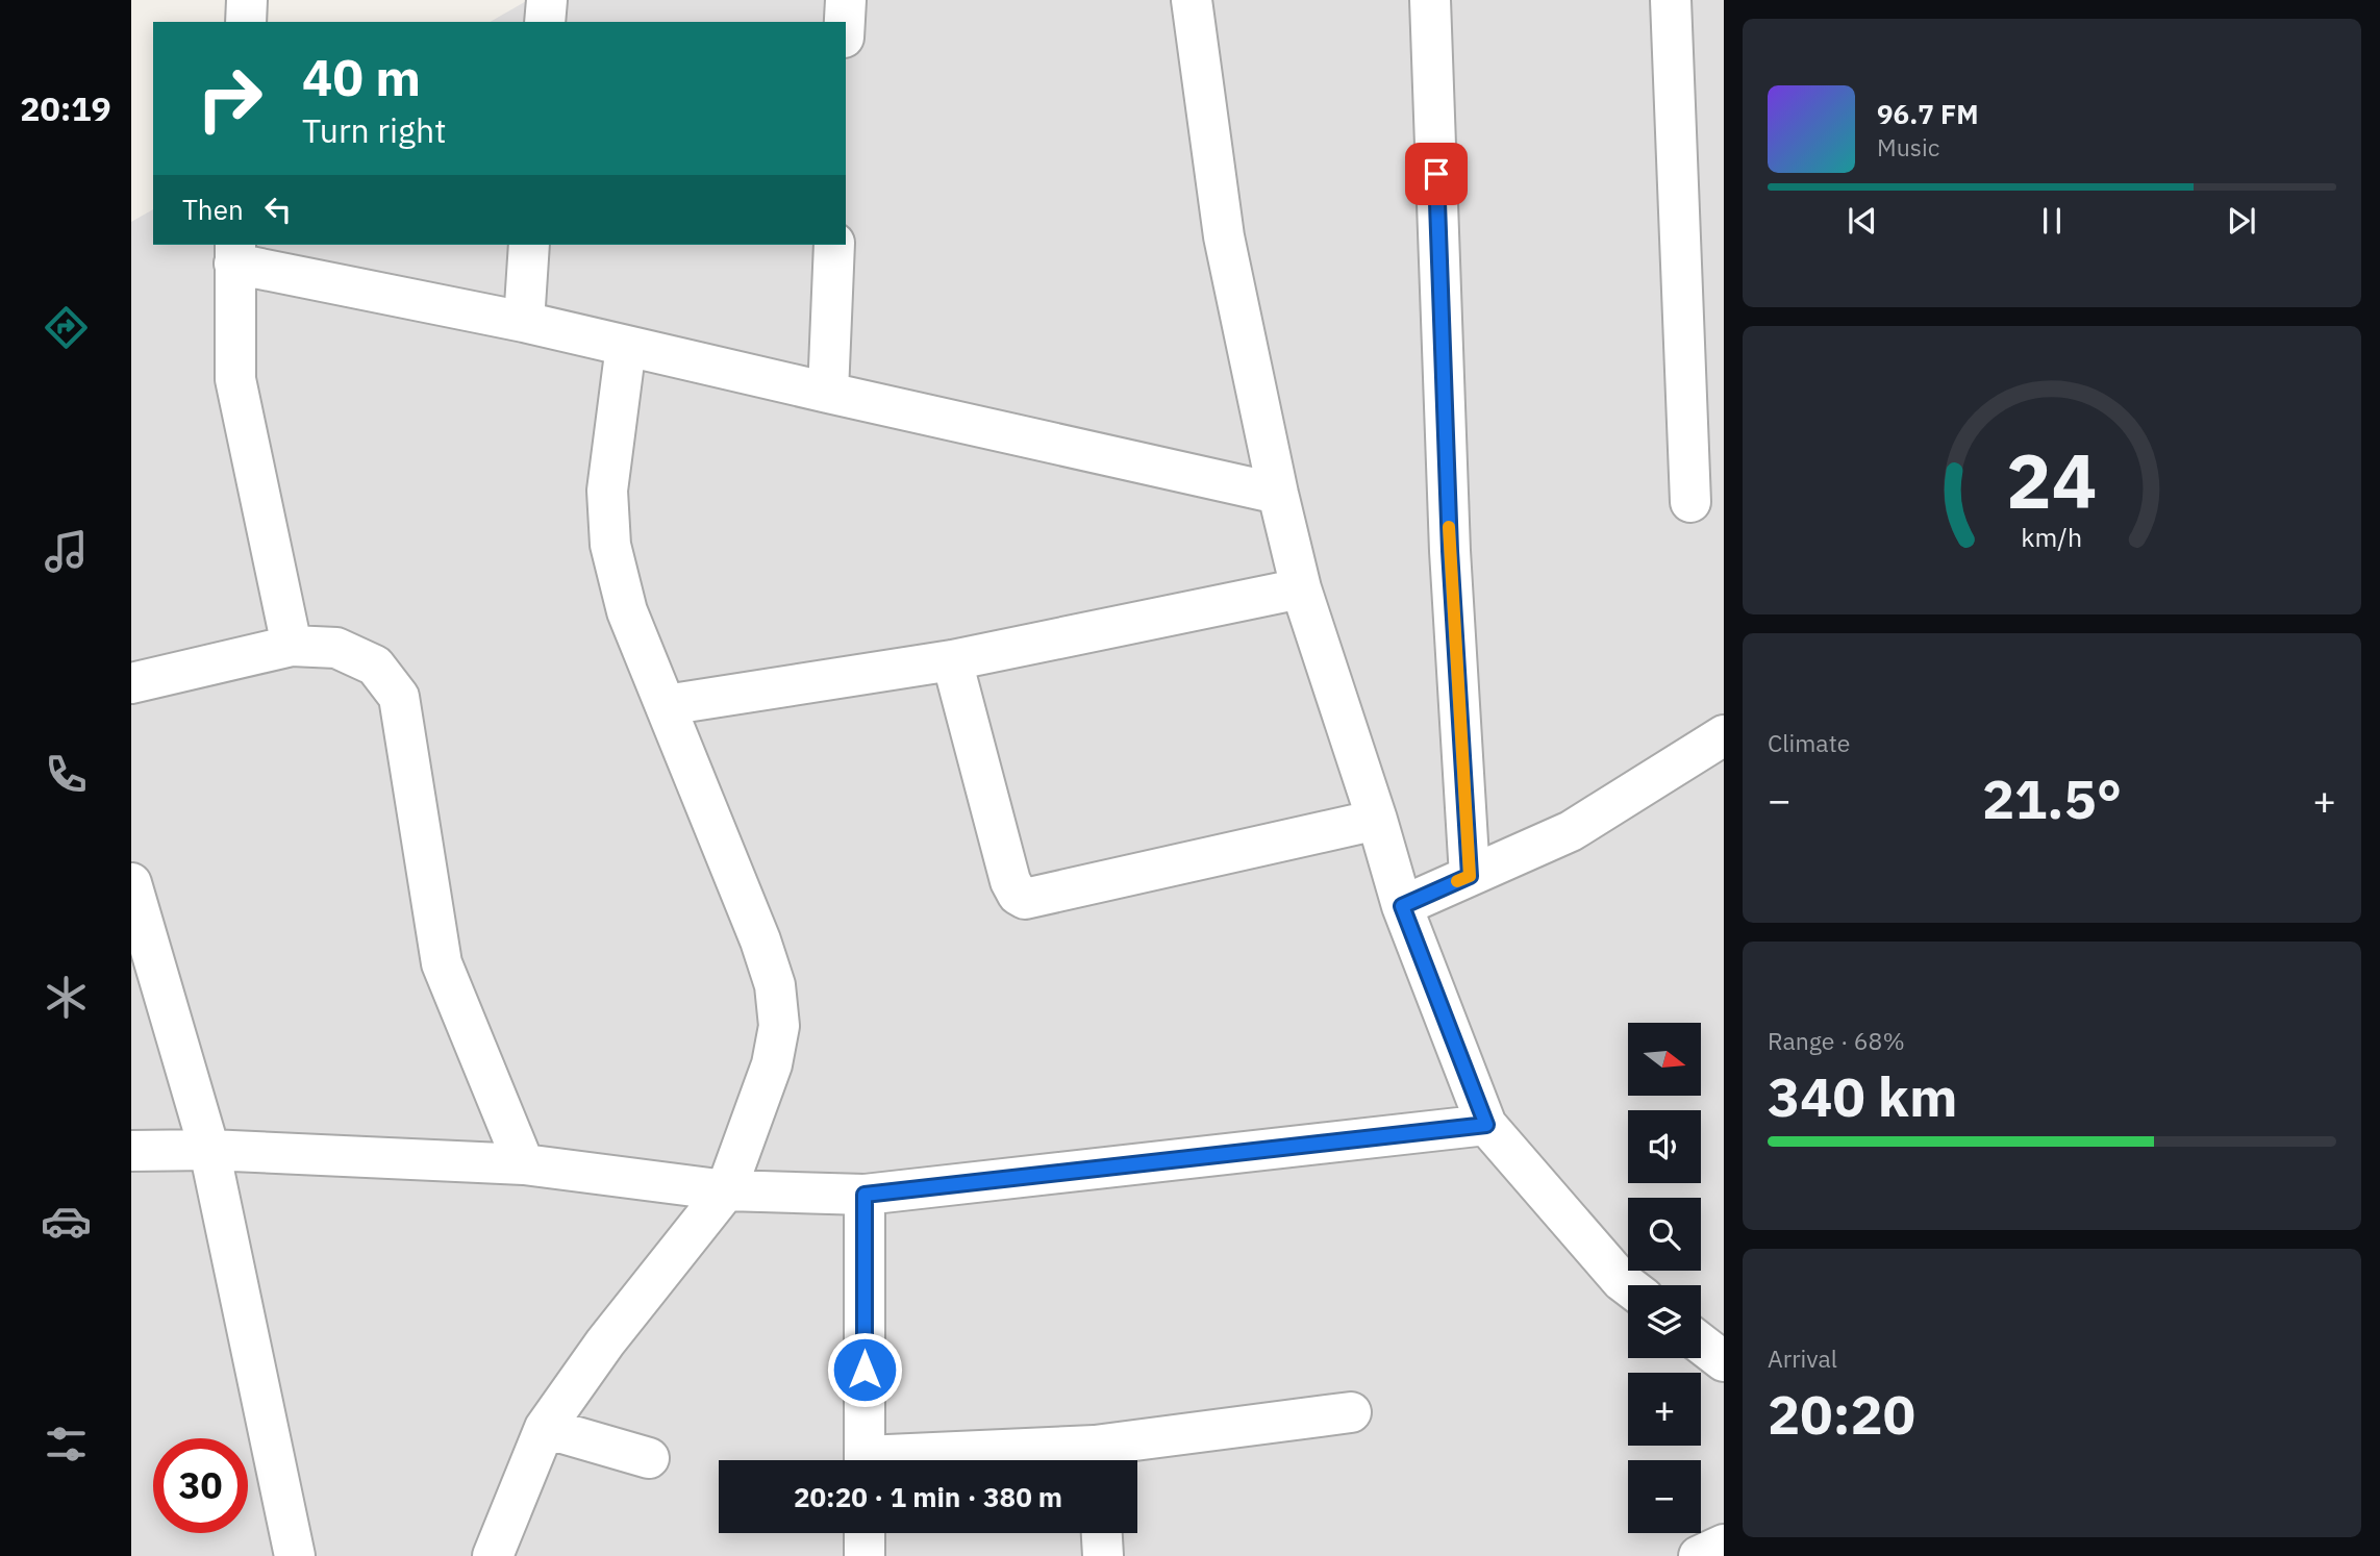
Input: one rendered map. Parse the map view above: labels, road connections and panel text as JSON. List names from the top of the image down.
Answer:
{
  "north": "right",
  "page": {
    "tabs": "20:19",
    "turn": ["40 m", "Turn right"],
    "song": ["96.7 FM", "Music"],
    "then": "Then",
    "tile": [
      "Climate",
      ["Range · 68%", "340 km"],
      ["Arrival", "20:20"]
    ],
    "heat": ["−", "21.5°", "+"],
    "map_buttons": ["+", "−"],
    "limit": "30",
    "trip": "20:20 · 1 min · 380 m",
    "gauge": ["24", "km/h"]
  }
}
